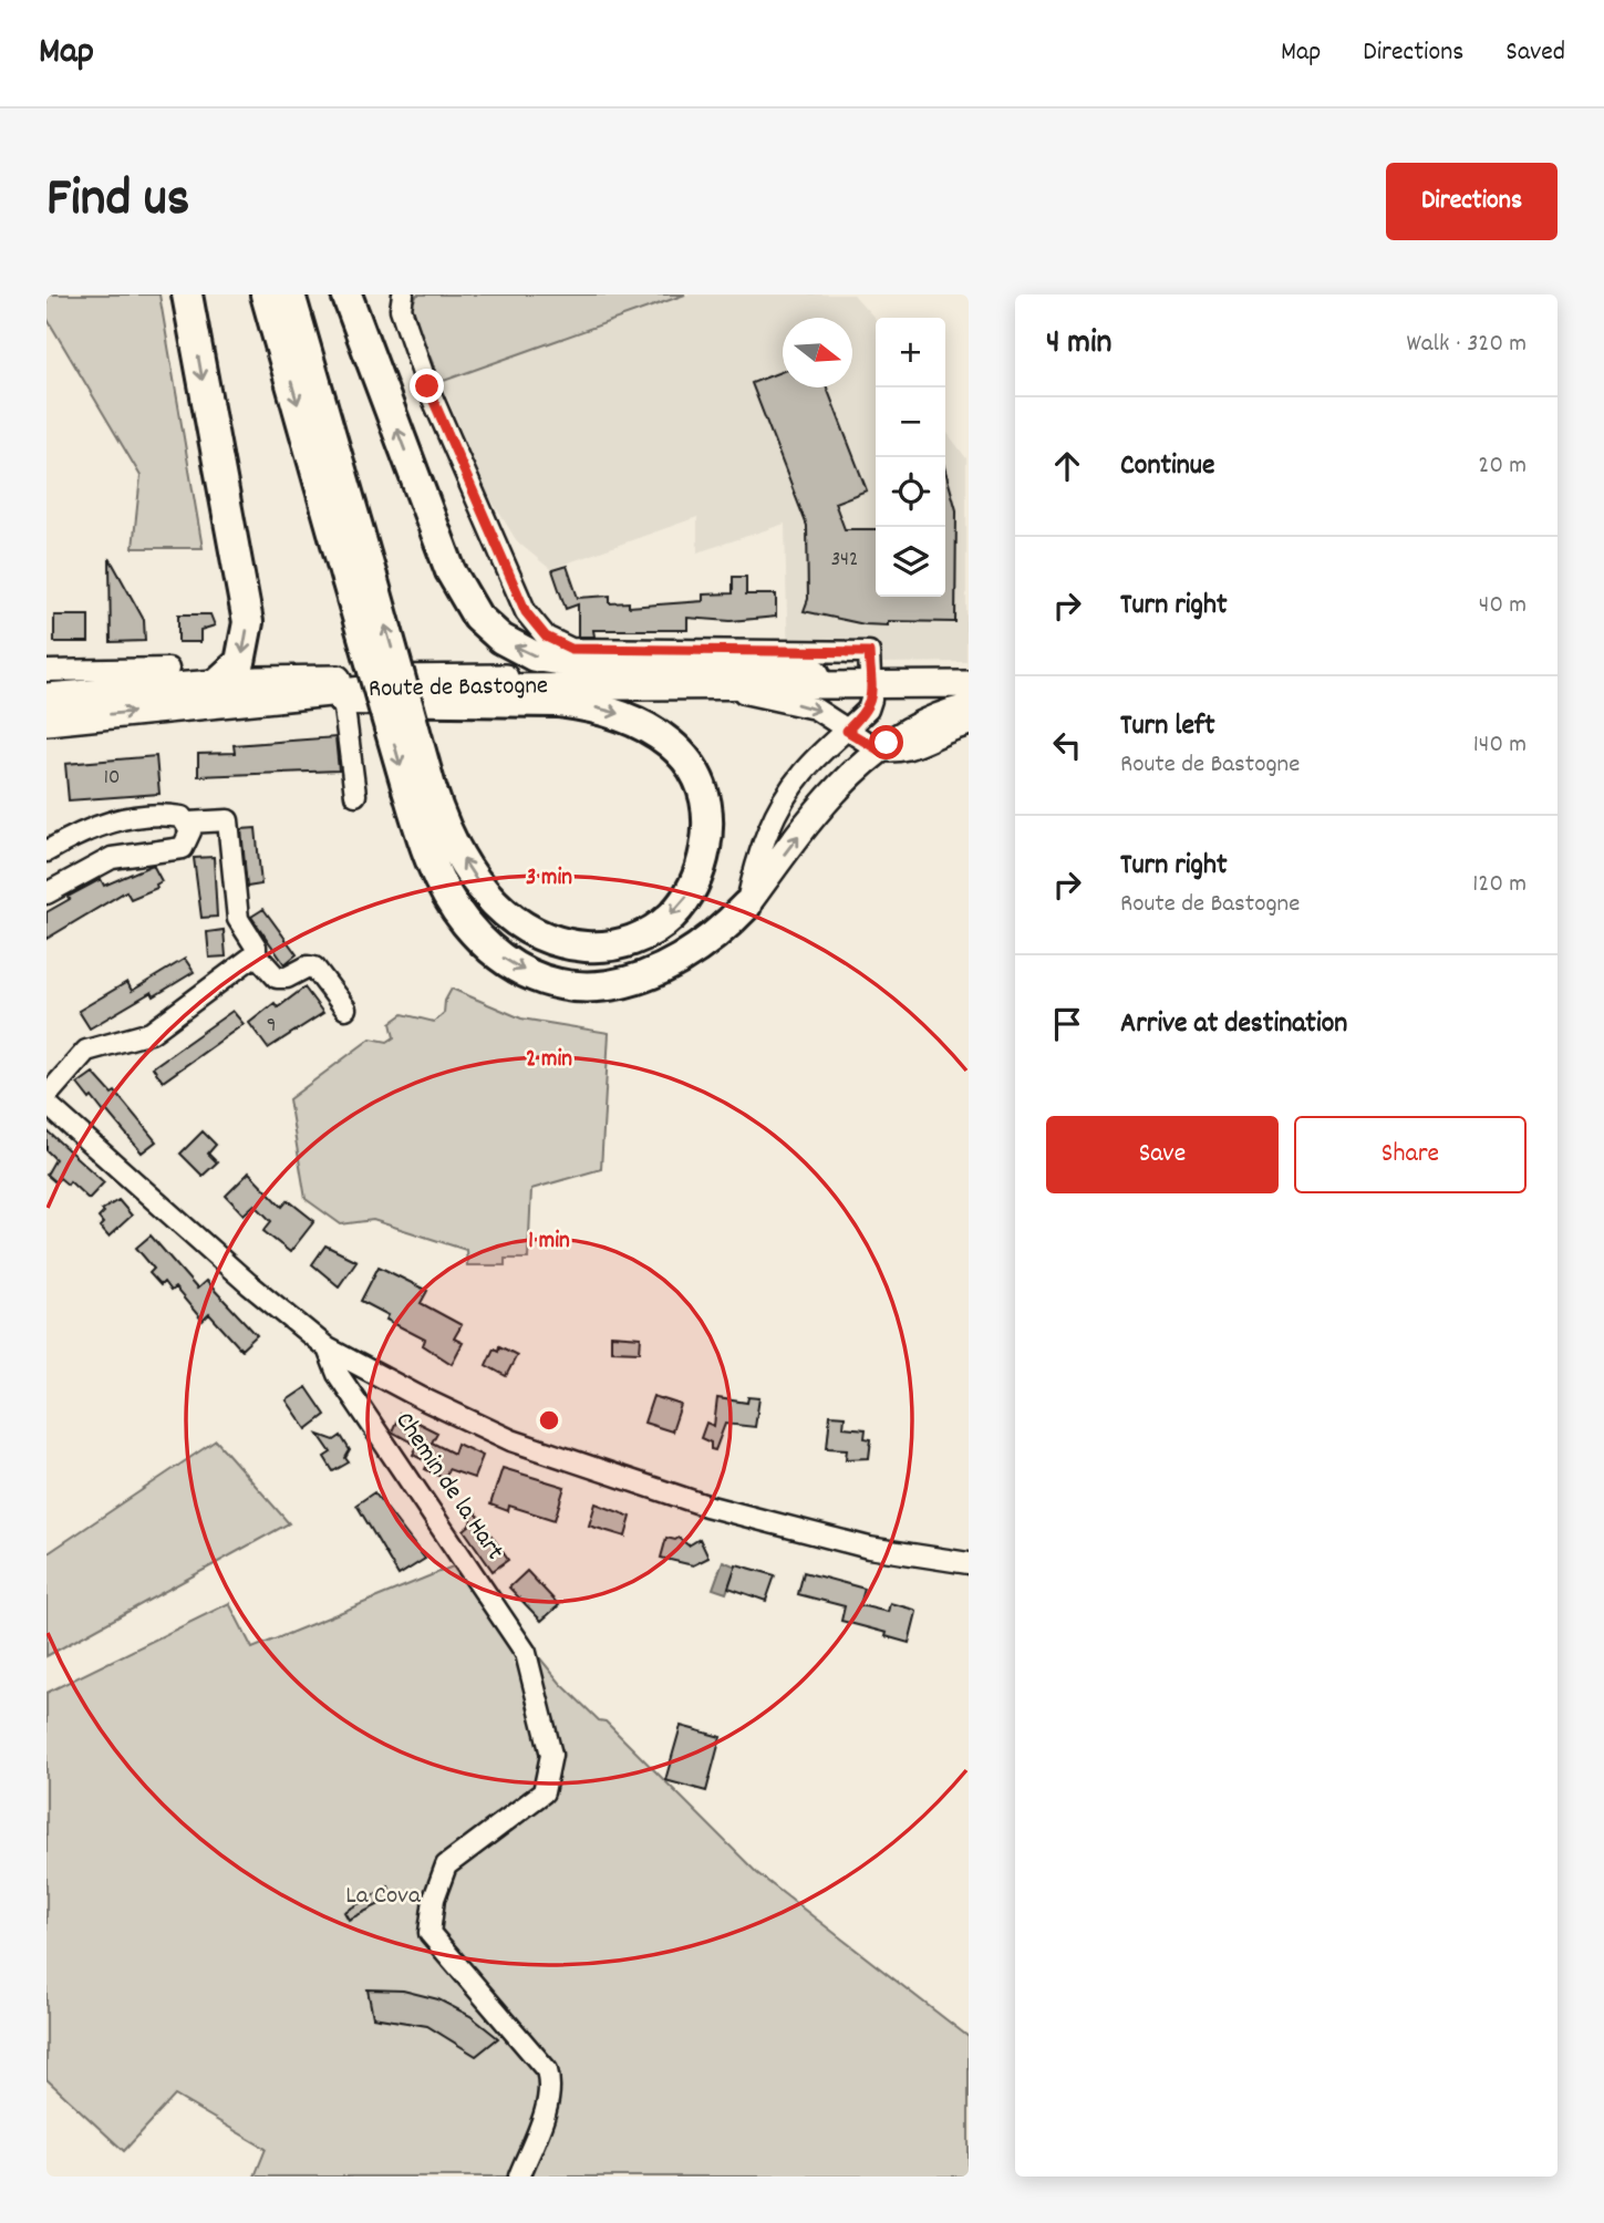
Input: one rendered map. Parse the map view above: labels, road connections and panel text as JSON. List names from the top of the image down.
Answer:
{
  "streets": {
    "main road": ["Route de Bastogne"],
    "street": ["Chemin de la Hart"]
  },
  "parks": ["La Cova"],
  "house_numbers": ["342", "10", "9"],
  "north": "right",
  "page": {
    "header": "Map",
    "nav": ["Map", "Directions", "Saved"],
    "title": "Find us",
    "buttons": [
      "Directions",
      ["Save", "Share"]
    ],
    "heading": ["4 min", "Walk · 320 m"],
    "map_buttons": ["+", "−"],
    "list": [
      ["Continue", "20 m"],
      ["Turn right", "40 m"],
      ["Turn left", "Route de Bastogne", "140 m"],
      ["Turn right", "Route de Bastogne", "120 m"],
      "Arrive at destination"
    ]
  },
  "rings": ["3 min", "2 min", "1 min"]
}
